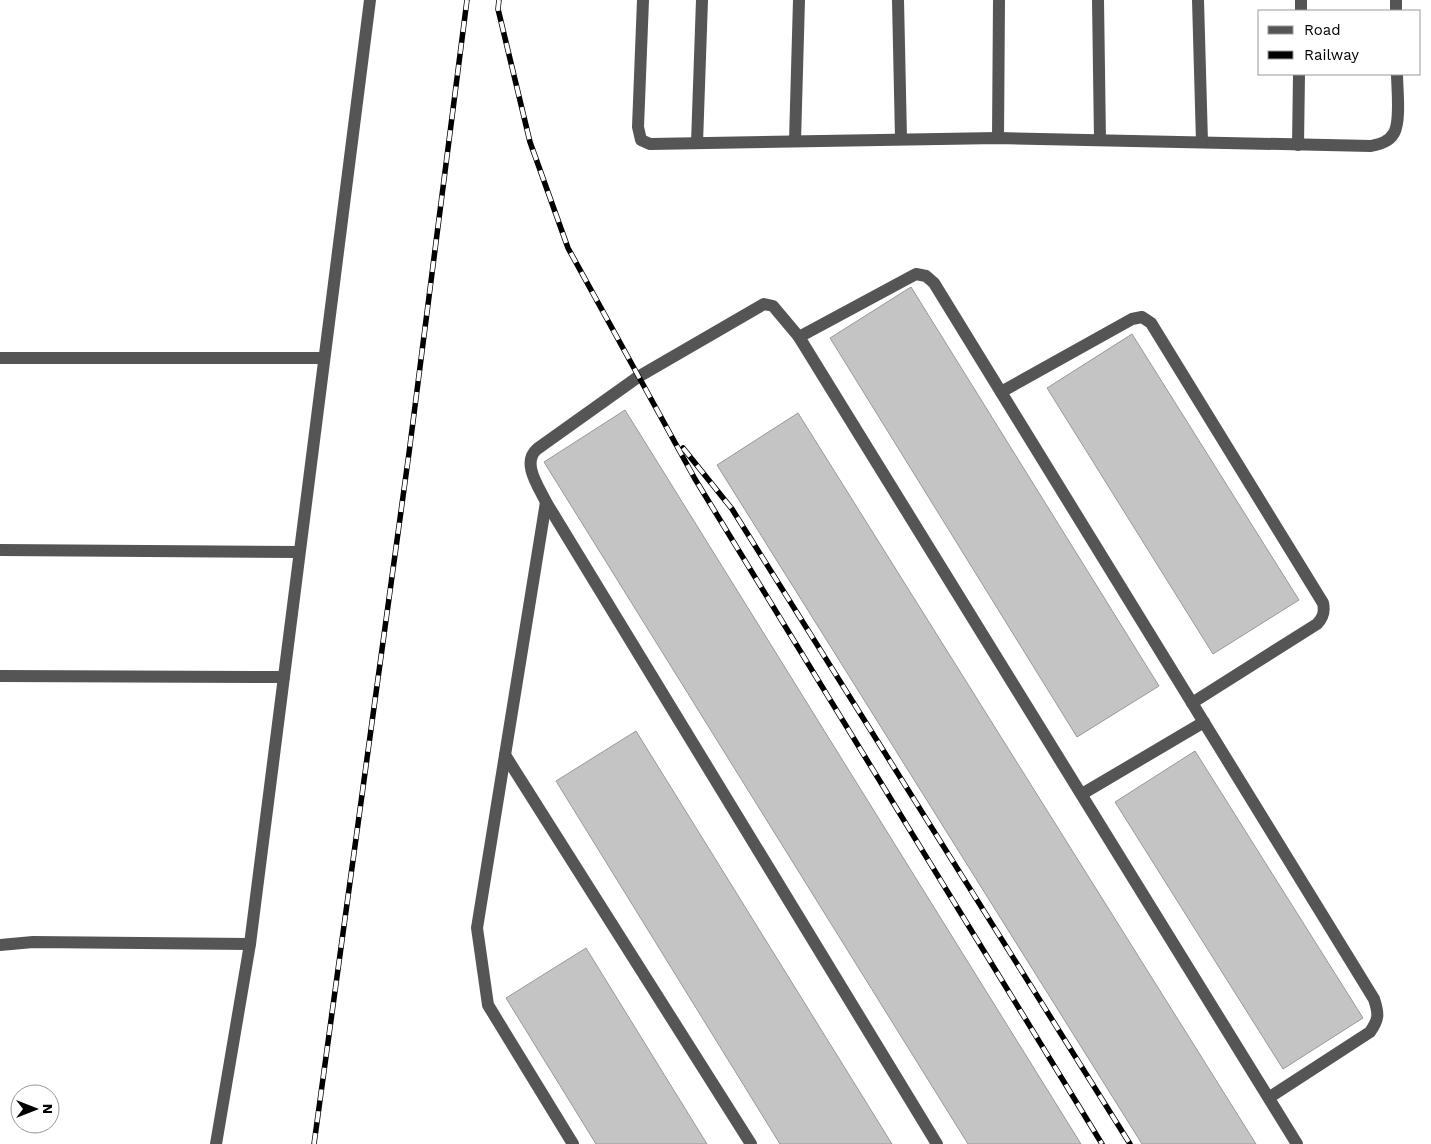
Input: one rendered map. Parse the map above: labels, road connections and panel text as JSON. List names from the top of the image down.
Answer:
{
  "legend": ["Road", "Railway"],
  "north": "right"
}
